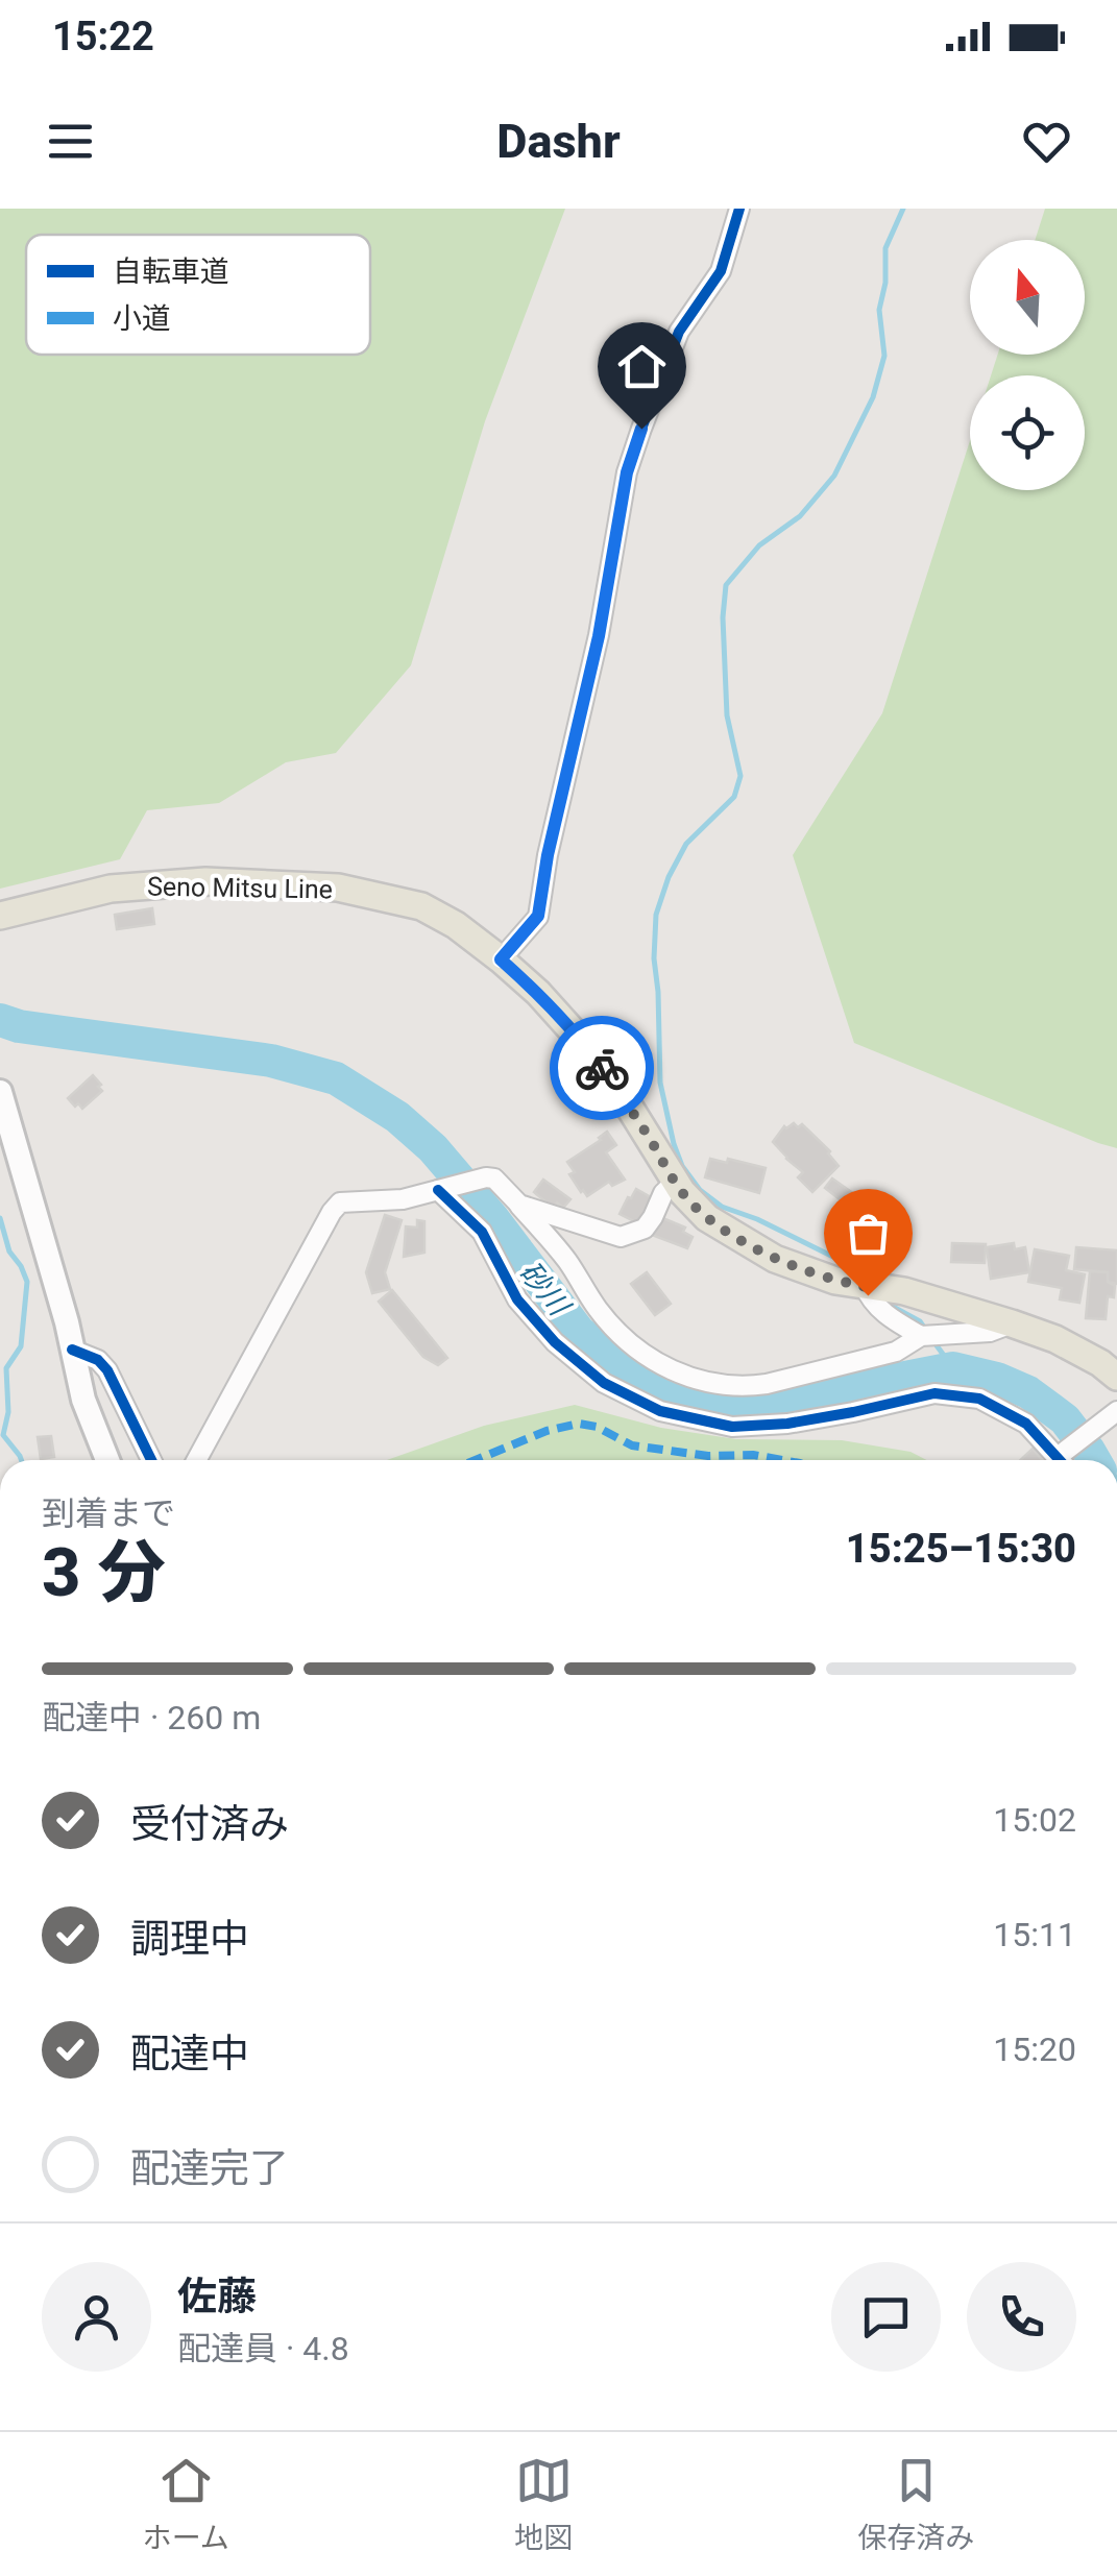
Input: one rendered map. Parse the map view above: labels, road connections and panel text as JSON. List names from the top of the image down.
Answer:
{
  "streets": {
    "main road": ["Seno Mitsu Line"]
  },
  "water": ["砂川"],
  "legend": ["自転車道", "小道"],
  "north": "top",
  "page": {
    "status": "15:22",
    "header": "Dashr",
    "heading": ["3 分", "到着まで", "15:25–15:30"],
    "panel": ["佐藤", "配達員 · 4.8"],
    "bar": "配達中 · 260 m",
    "list": [
      ["受付済み", "15:02"],
      ["調理中", "15:11"],
      ["配達中", "15:20"],
      "配達完了"
    ],
    "tabs": ["ホーム", "地図", "保存済み"]
  }
}
